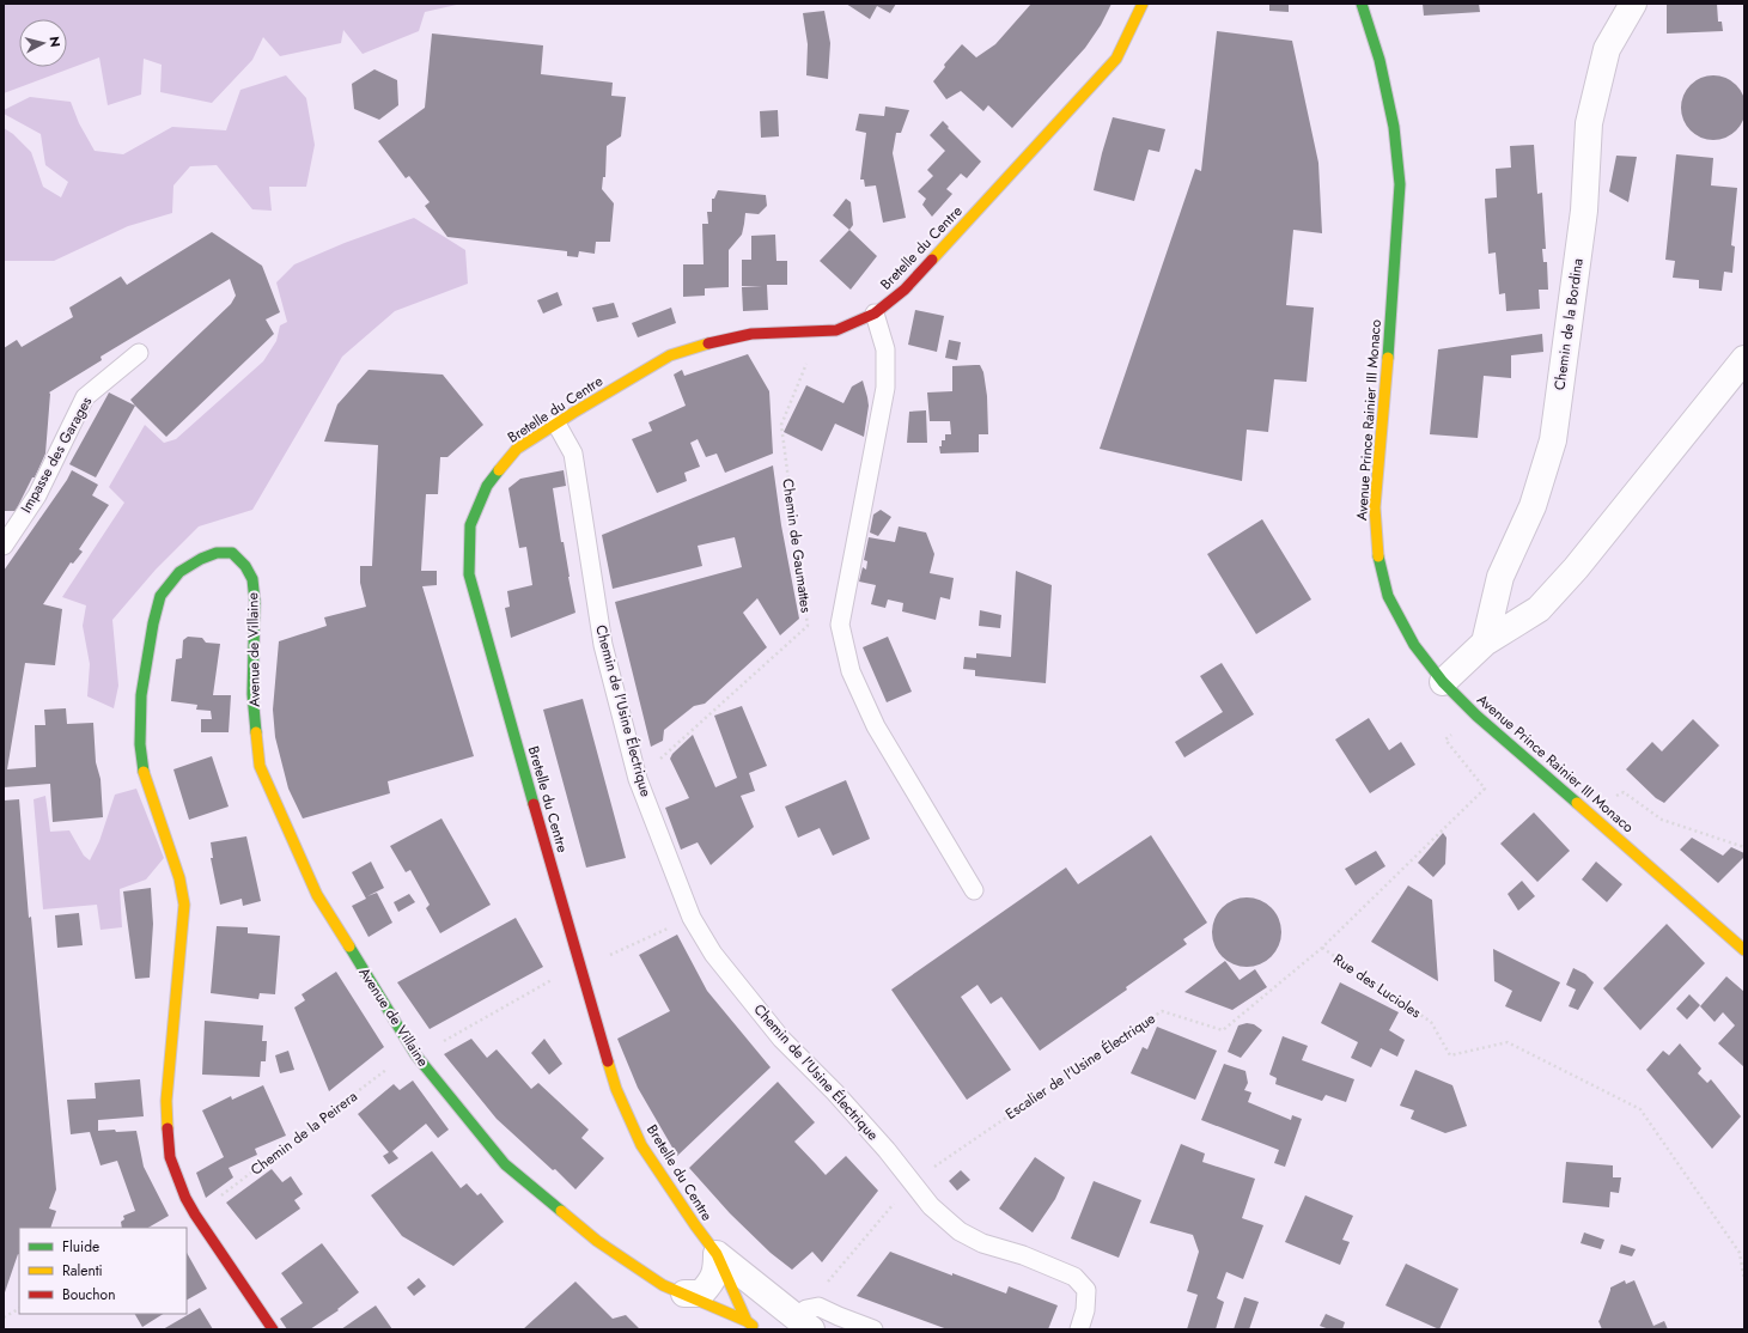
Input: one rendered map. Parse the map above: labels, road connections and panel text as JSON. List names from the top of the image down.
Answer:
{
  "streets": {
    "street": [
      "Bretelle du Centre",
      "Chemin de la Bordina",
      "Avenue Prince Rainier III Monaco",
      "Avenue de Villaine"
    ],
    "lane": ["Impasse des Garages", "Chemin de l'Usine Électrique"],
    "path": [
      "Chemin de Gaumattes",
      "Rue des Lucioles",
      "Escalier de l'Usine Électrique",
      "Chemin de la Peirera"
    ]
  },
  "crossings": [
    ["Bretelle du Centre", "Chemin de Gaumattes"],
    ["Bretelle du Centre", "Avenue de Villaine"],
    ["Bretelle du Centre", "Chemin de l'Usine Électrique"],
    ["Avenue Prince Rainier III Monaco", "Rue des Lucioles"],
    ["Chemin de Gaumattes", "Chemin de l'Usine Électrique"],
    ["Avenue de Villaine", "Chemin de la Peirera"],
    ["Chemin de l'Usine Électrique", "Escalier de l'Usine Électrique"],
    ["Rue des Lucioles", "Escalier de l'Usine Électrique"]
  ],
  "legend": ["Fluide", "Ralenti", "Bouchon"],
  "north": "right"
}
